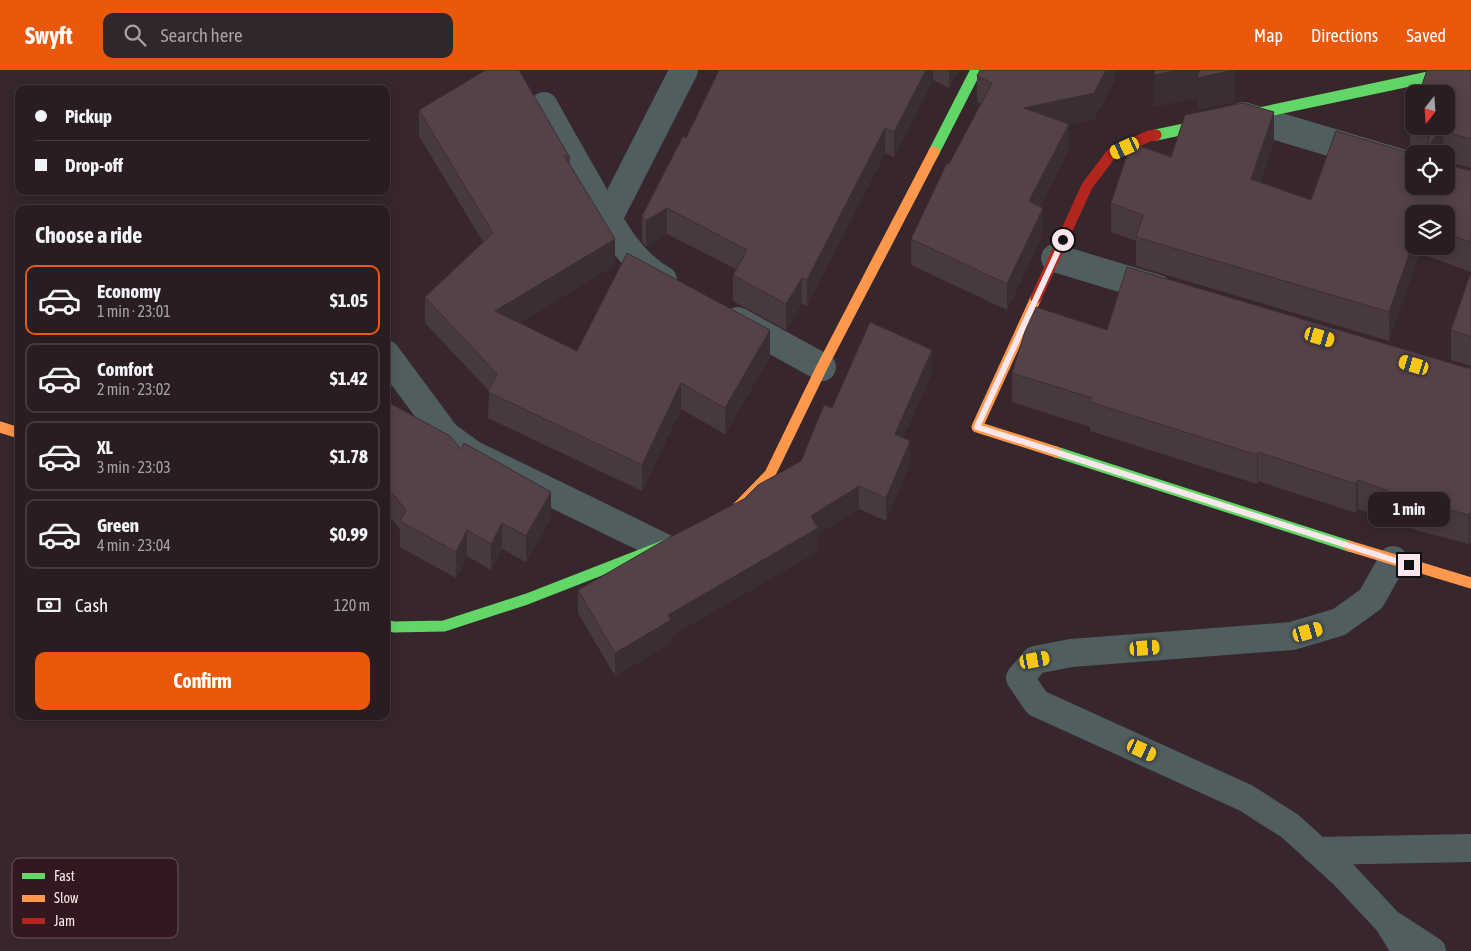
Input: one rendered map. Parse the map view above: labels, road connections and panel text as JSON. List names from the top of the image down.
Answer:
{
  "legend": ["Fast", "Slow", "Jam"],
  "north": "bottom",
  "page": {
    "header": "Swyft",
    "search": "Search here",
    "nav": ["Map", "Directions", "Saved"],
    "banner": ["Pickup", "Drop-off"],
    "heading": "Choose a ride",
    "list": [
      {
        "name": "Economy",
        "note": "1 min · 23:01",
        "value": "$1.05"
      },
      {
        "name": "Comfort",
        "note": "2 min · 23:02",
        "value": "$1.42"
      },
      {
        "name": "XL",
        "note": "3 min · 23:03",
        "value": "$1.78"
      },
      {
        "name": "Green",
        "note": "4 min · 23:04",
        "value": "$0.99"
      }
    ],
    "bubble": "1 min",
    "pay": ["Cash", "120 m"],
    "buttons": "Confirm"
  }
}
